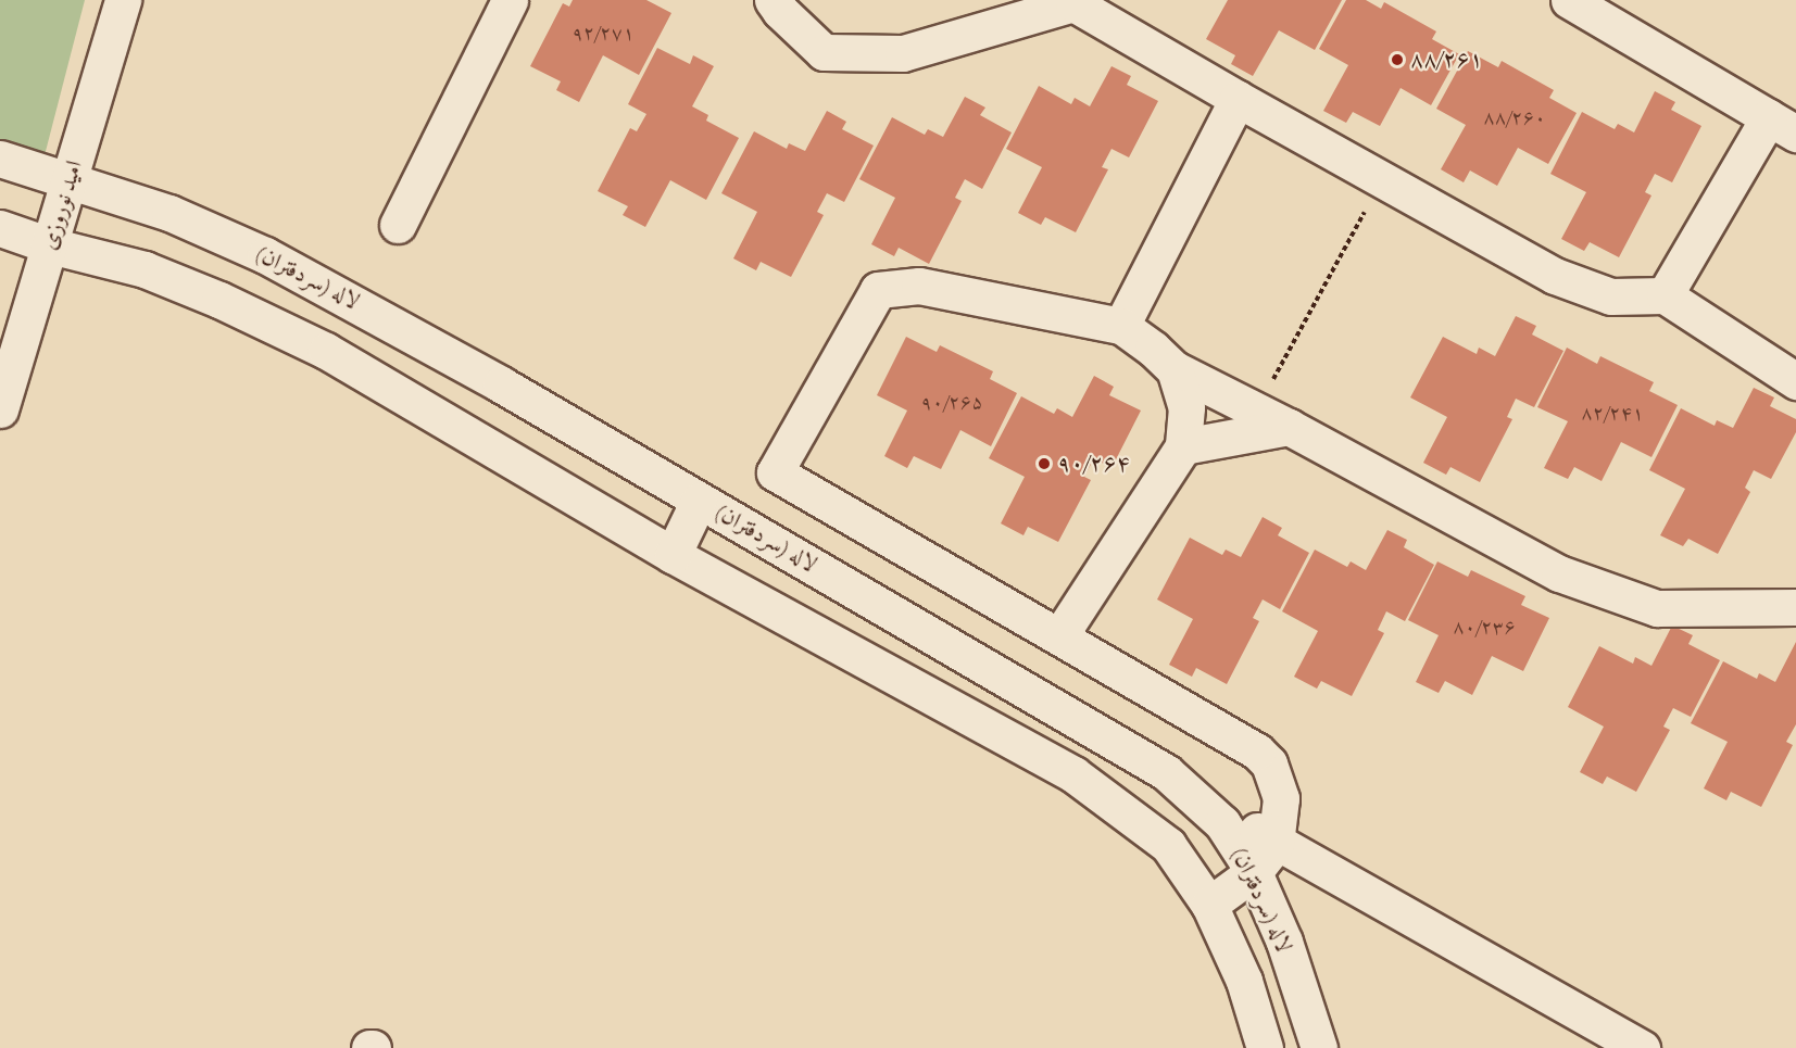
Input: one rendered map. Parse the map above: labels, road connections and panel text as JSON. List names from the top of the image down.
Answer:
{
  "streets": {
    "street": ["امید نوروزی", "لاله (سردفتران)"]
  },
  "crossings": [
    ["امید نوروزی", "لاله (سردفتران)"]
  ],
  "places": ["۸۸/۲۶۱", "۹۰/۲۶۴"],
  "house_numbers": [
    "۹۲/۲۷۱",
    "۸۸/۲۶۰",
    "۹۰/۲۶۵",
    "۸۲/۲۴۱",
    "۸۰/۲۳۶"
  ]
}
